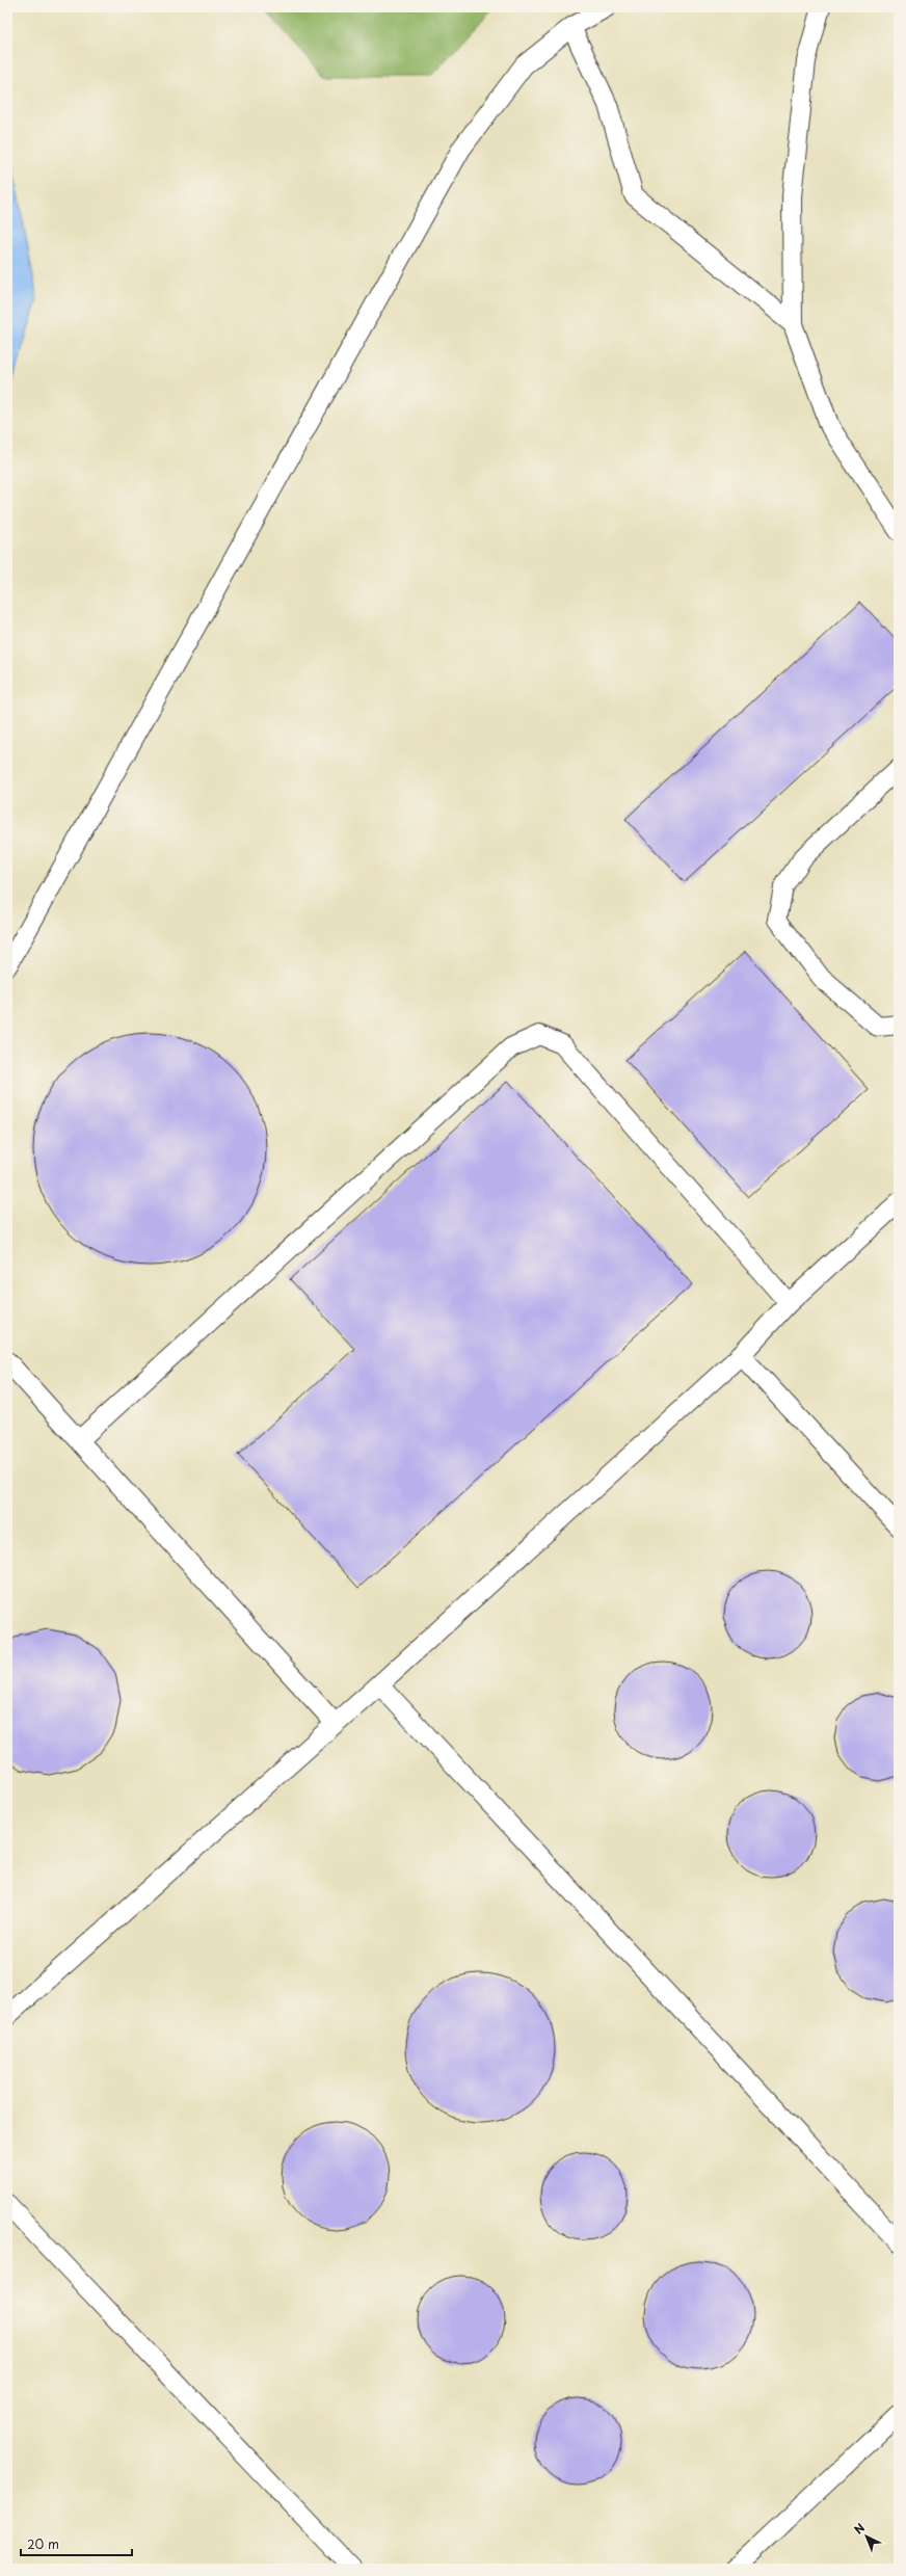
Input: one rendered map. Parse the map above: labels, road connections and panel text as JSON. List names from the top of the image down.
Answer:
{
  "scale_bar": "20 m",
  "north": "top left"
}
